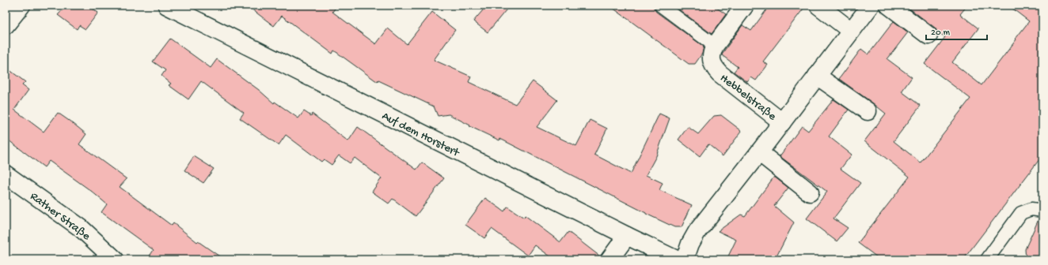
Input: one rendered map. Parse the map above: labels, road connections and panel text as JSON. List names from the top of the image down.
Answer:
{
  "streets": {
    "street": ["Hebbelstraße", "Auf dem Horstert", "Rather Straße"]
  },
  "scale_bar": "20 m"
}
